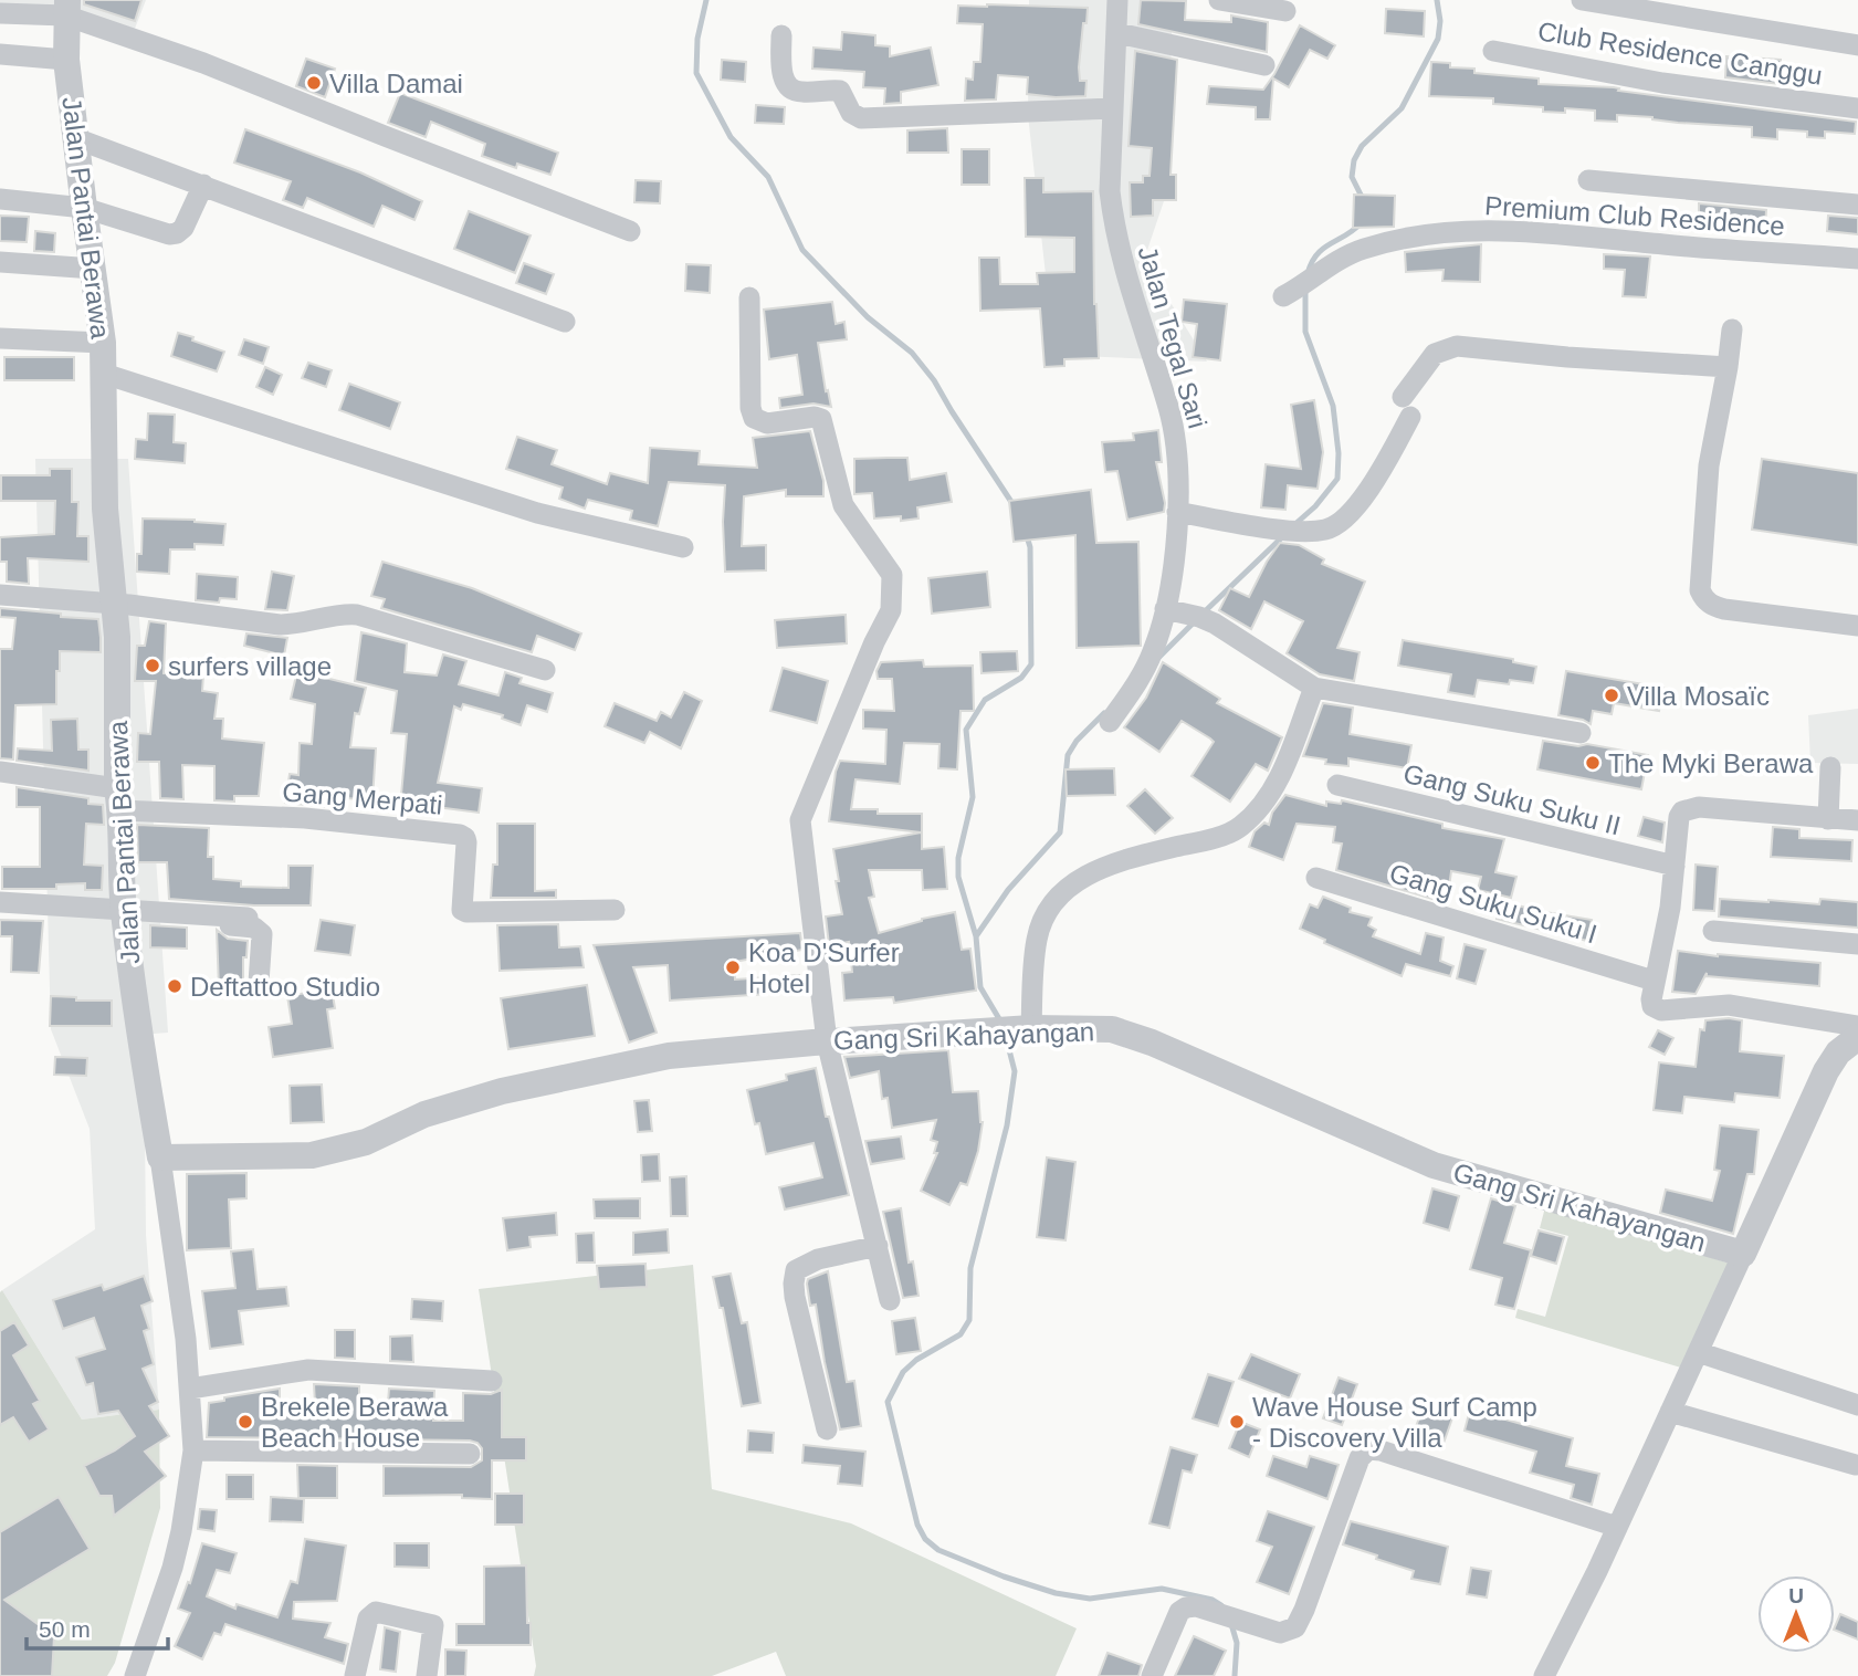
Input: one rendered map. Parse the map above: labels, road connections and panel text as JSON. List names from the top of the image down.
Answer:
{
  "streets": {
    "street": [
      "Club Residence Canggu",
      "Premium Club Residence",
      "Jalan Pantai Berawa",
      "Jalan Tegal Sari",
      "Gang Merpati",
      "Gang Suku Suku II",
      "Gang Suku Suku I",
      "Gang Sri Kahayangan"
    ]
  },
  "crossings": [
    ["Jalan Pantai Berawa", "Gang Merpati"],
    ["Jalan Pantai Berawa", "Gang Sri Kahayangan"]
  ],
  "places": [
    "Villa Damai",
    "surfers village",
    "Villa Mosaïc",
    "The Myki Berawa",
    "Koa D'Surfer Hotel",
    "Deftattoo Studio",
    "Brekele Berawa Beach House",
    "Wave House Surf Camp - Discovery Villa"
  ],
  "scale_bar": "50 m",
  "north": "top"
}
